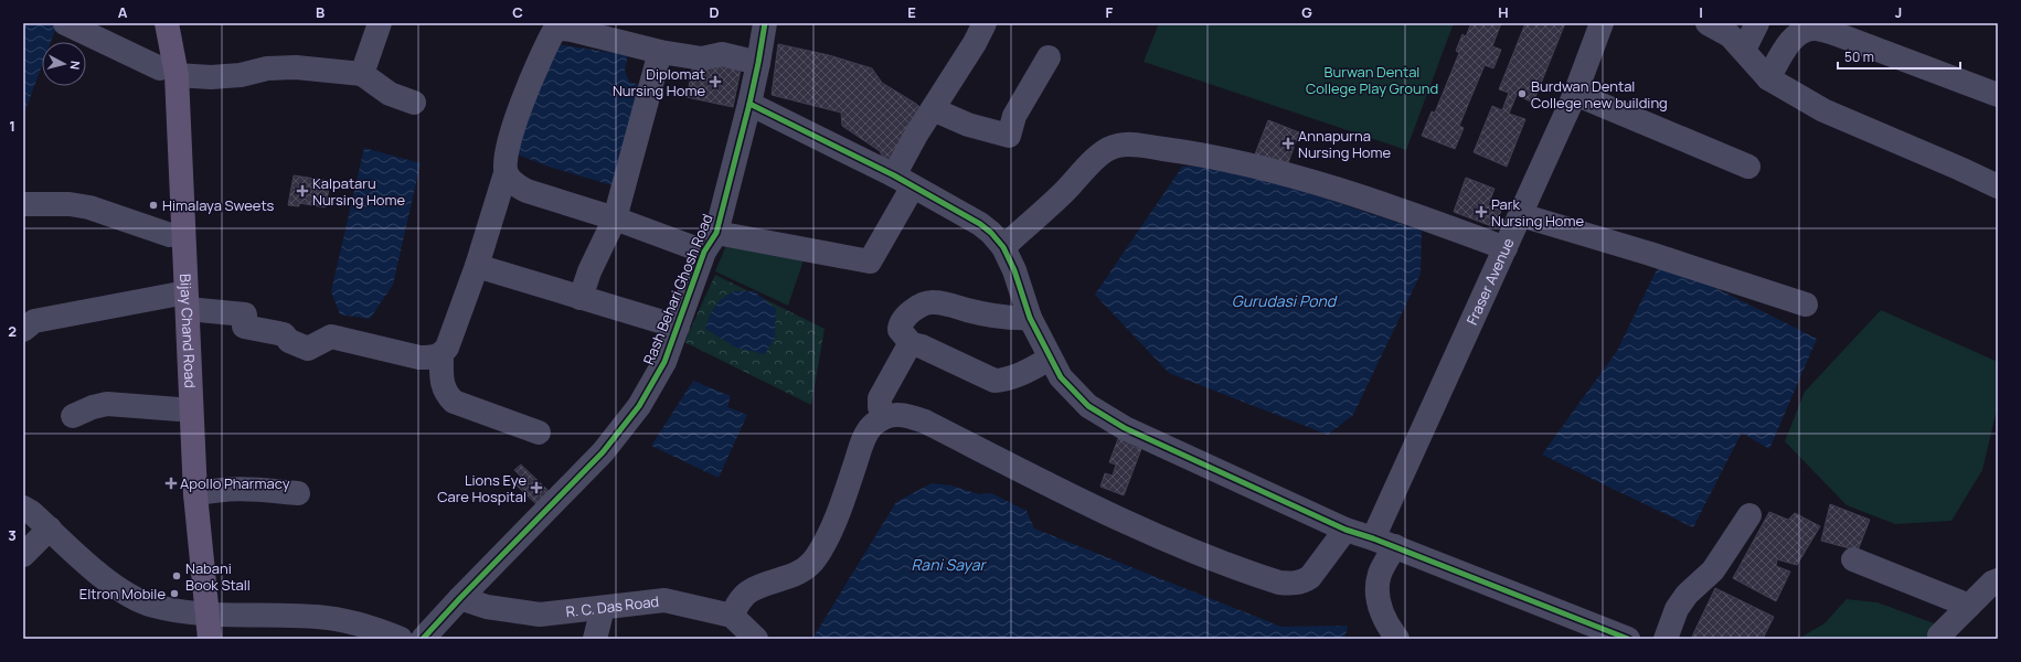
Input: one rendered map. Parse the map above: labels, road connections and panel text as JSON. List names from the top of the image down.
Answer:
{
  "streets": {
    "main road": ["Bijay Chand Road"],
    "street": ["Fraser Avenue", "Rash Behari Ghosh Road", "R. C. Das Road"]
  },
  "crossings": [
    ["Rash Behari Ghosh Road", "R. C. Das Road"]
  ],
  "water": ["Gurudasi Pond", "Rani Sayar"],
  "parks": ["Burwan Dental College Play Ground"],
  "places": {
    "health": [
      "Diplomat Nursing Home",
      "Annapurna Nursing Home",
      "Kalpataru Nursing Home",
      "Park Nursing Home",
      "Apollo Pharmacy",
      "Lions Eye Care Hospital"
    ],
    "other": [
      "Burdwan Dental College new building",
      "Himalaya Sweets",
      "Nabani Book Stall",
      "Eltron Mobile"
    ]
  },
  "scale_bar": "50 m",
  "north": "right",
  "grid": {
    "columns": [
      "A",
      "B",
      "C",
      "D",
      "E",
      "F",
      "G",
      "H",
      "I",
      "J"
    ],
    "rows": ["1", "2", "3"]
  }
}
